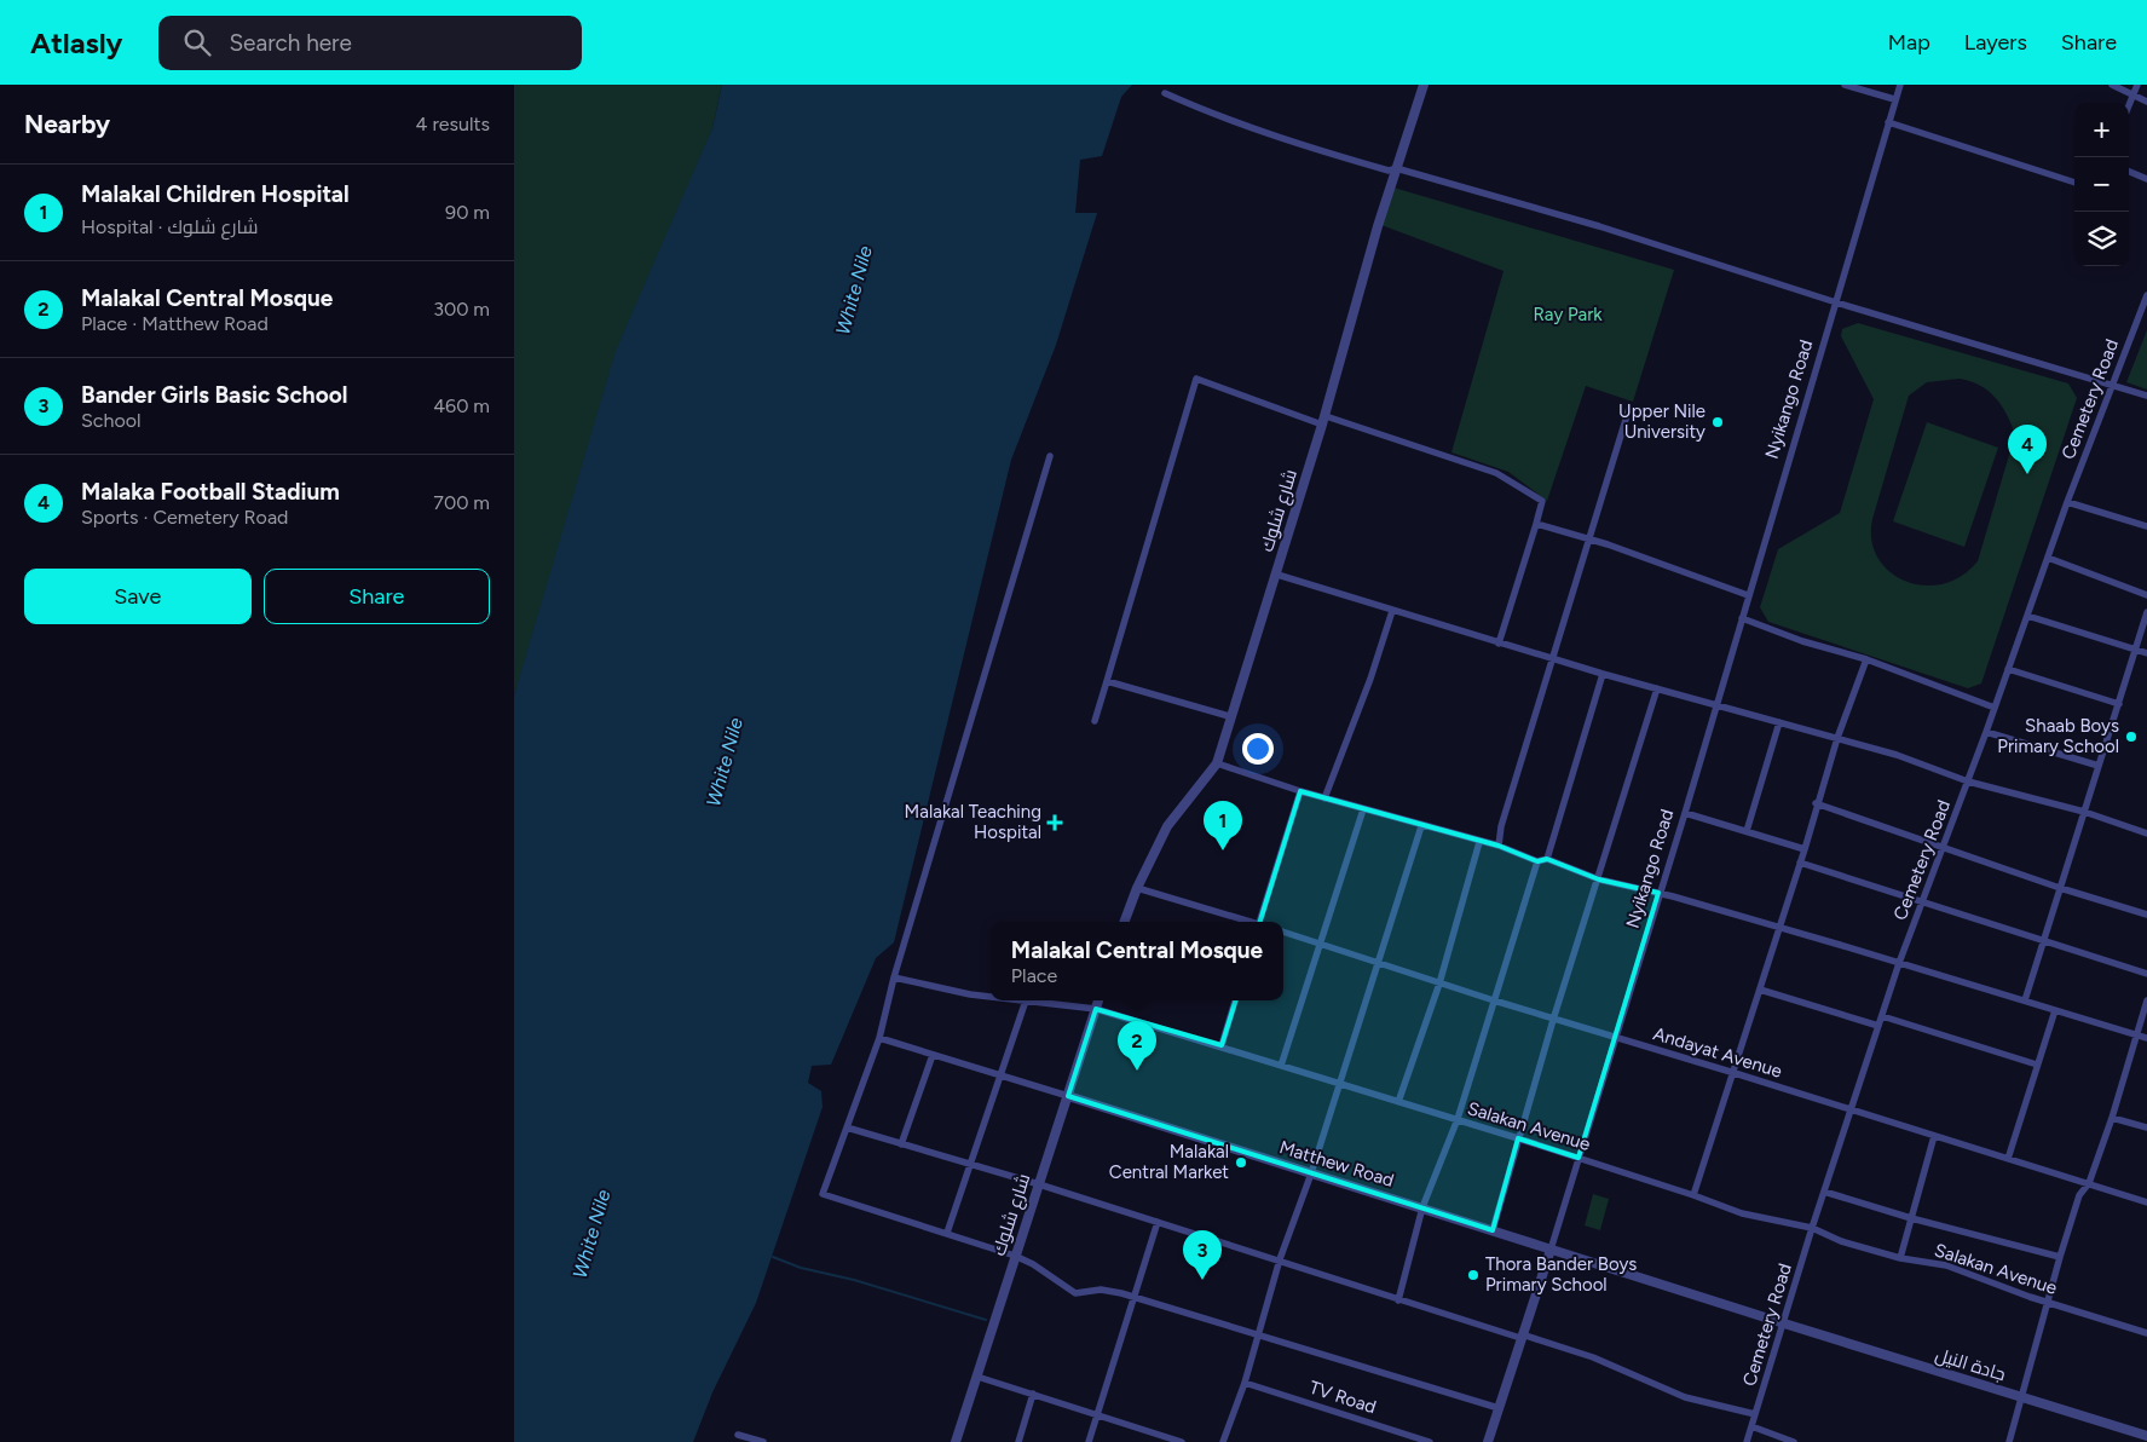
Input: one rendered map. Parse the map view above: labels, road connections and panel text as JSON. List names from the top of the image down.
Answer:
{
  "streets": {
    "street": [
      "Nyikango Road",
      "Cemetery Road",
      "شارع شلوك",
      "Andayat Avenue",
      "Salakan Avenue",
      "Matthew Road",
      "جادة النيل",
      "TV Road"
    ]
  },
  "crossings": [
    ["Nyikango Road", "Andayat Avenue"],
    ["Nyikango Road", "Salakan Avenue"],
    ["Nyikango Road", "Matthew Road"],
    ["Cemetery Road", "Andayat Avenue"],
    ["Cemetery Road", "Salakan Avenue"],
    ["Cemetery Road", "Matthew Road"],
    ["Cemetery Road", "جادة النيل"],
    ["شارع شلوك", "Salakan Avenue"],
    ["شارع شلوك", "Matthew Road"],
    ["Matthew Road", "جادة النيل"]
  ],
  "water": ["White Nile"],
  "parks": ["Ray Park"],
  "places": {
    "other": [
      "Upper Nile University",
      "Shaab Boys Primary School",
      "Malakal Central Market",
      "Thora Bander Boys Primary School"
    ],
    "health": ["Malakal Teaching Hospital"]
  },
  "page": {
    "header": "Atlasly",
    "search": "Search here",
    "nav": ["Map", "Layers", "Share"],
    "heading": ["Nearby", "4 results"],
    "map_buttons": ["+", "−"],
    "list": [
      {
        "mark": "1",
        "name": "Malakal Children Hospital",
        "note": "Hospital · شارع شلوك",
        "value": "90 m"
      },
      {
        "mark": "2",
        "name": "Malakal Central Mosque",
        "note": "Place · Matthew Road",
        "value": "300 m"
      },
      {
        "mark": "3",
        "name": "Bander Girls Basic School",
        "note": "School",
        "value": "460 m"
      },
      {
        "mark": "4",
        "name": "Malaka Football Stadium",
        "note": "Sports · Cemetery Road",
        "value": "700 m"
      }
    ],
    "pins": [
      "4",
      "1",
      "2",
      "3"
    ],
    "buttons": ["Save", "Share"],
    "popup": ["Malakal Central Mosque", "Place"]
  }
}
